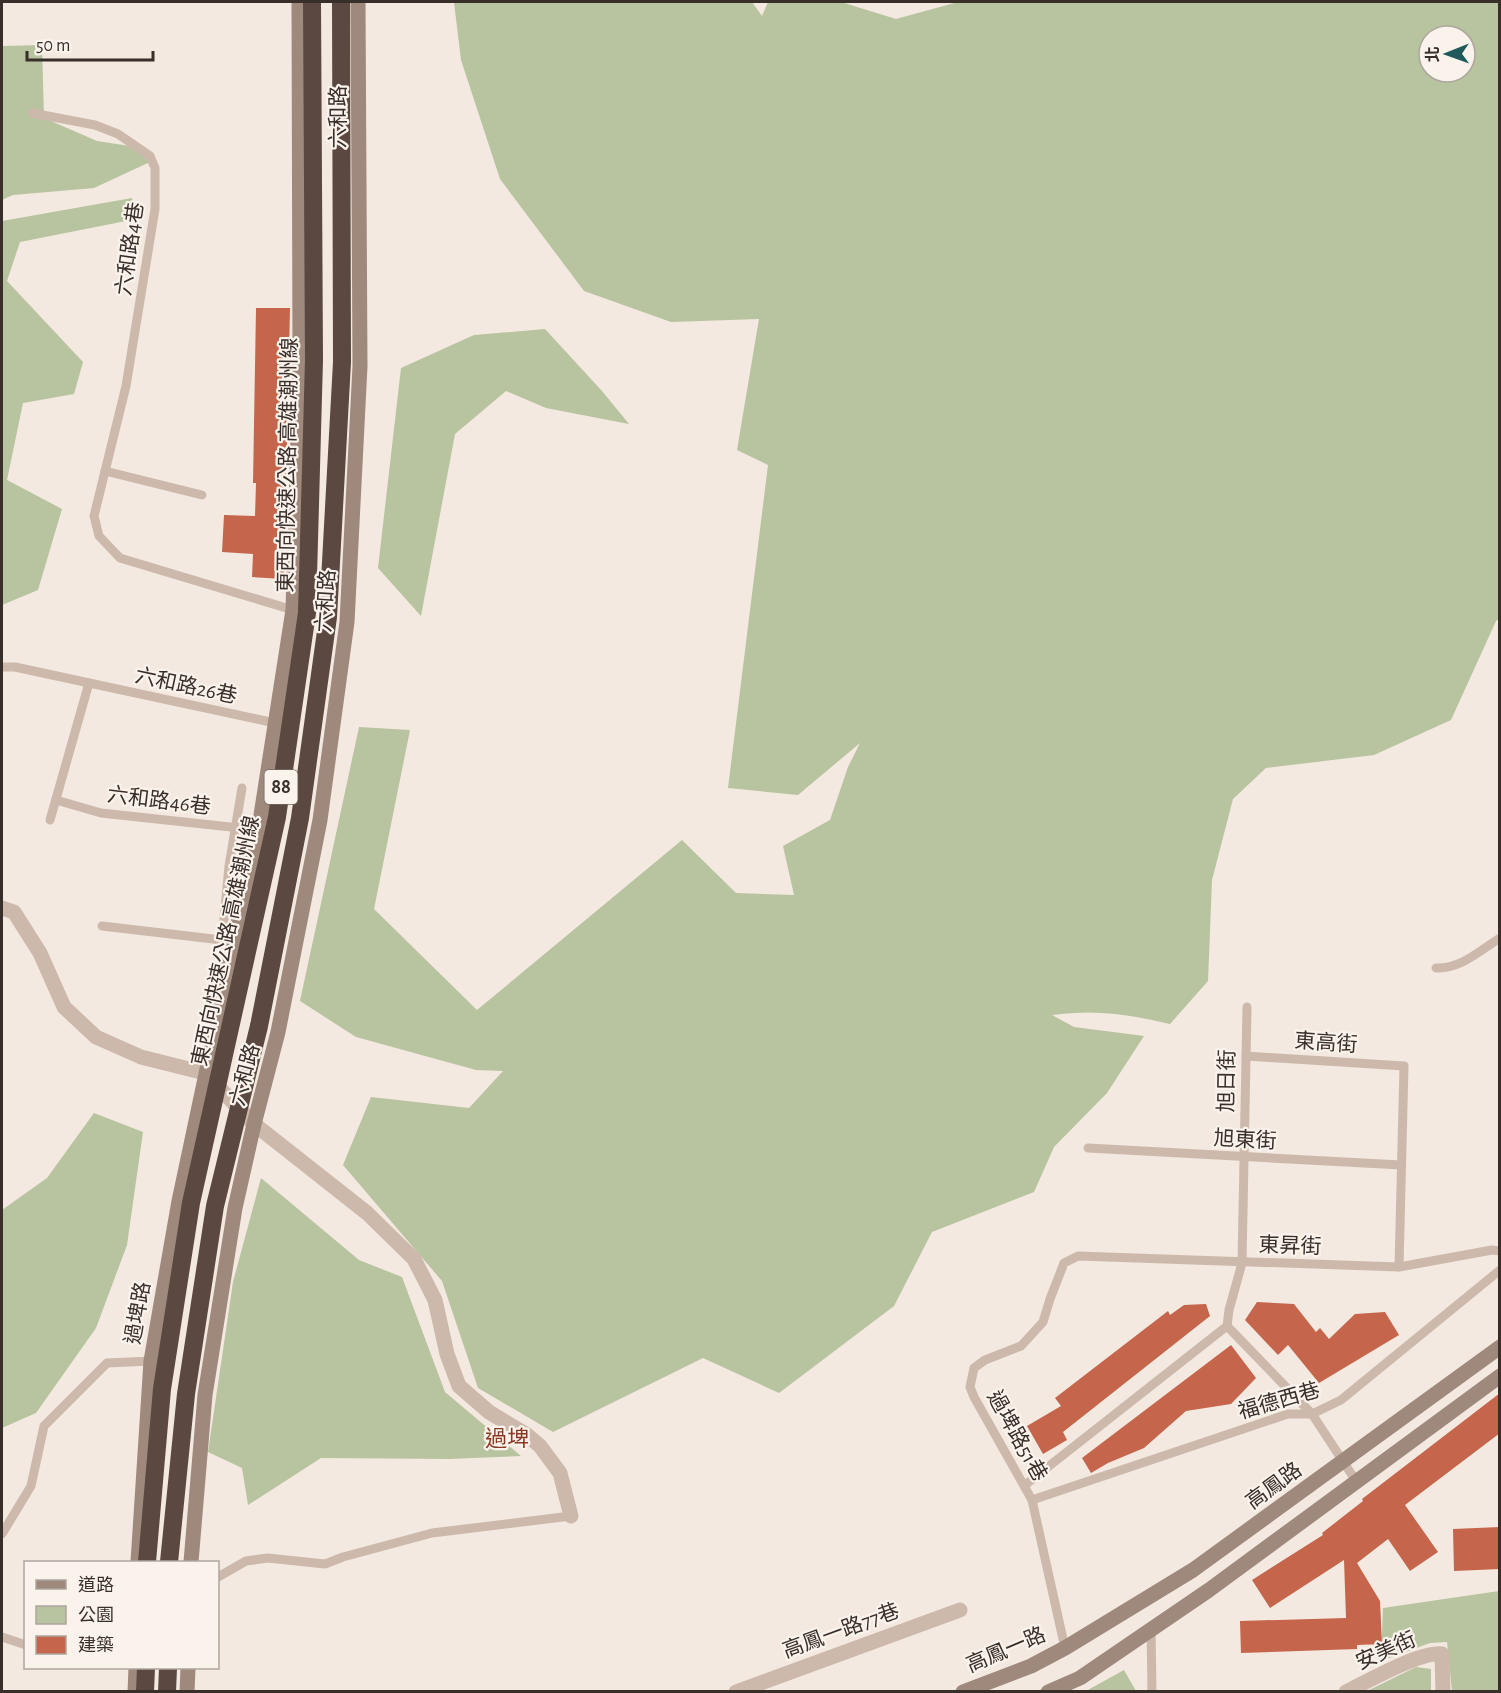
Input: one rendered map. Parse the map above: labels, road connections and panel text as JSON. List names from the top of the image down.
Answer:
{
  "streets": {
    "highway": ["東西向快速公路 高雄潮州線", "88"],
    "main road": [
      "六和路",
      "過埤路",
      "高鳳路",
      "高鳳一路"
    ],
    "street": ["高鳳一路77巷", "安美街"],
    "lane": [
      "六和路4巷",
      "六和路26巷",
      "六和路46巷",
      "東高街",
      "旭日街",
      "旭東街",
      "東昇街",
      "福德西巷",
      "過埤路51巷"
    ]
  },
  "crossings": [
    ["六和路", "六和路4巷"],
    ["六和路", "六和路26巷"],
    ["六和路", "六和路46巷"],
    ["六和路", "過埤路"],
    ["東高街", "旭日街"],
    ["東高街", "旭東街"],
    ["旭日街", "旭東街"],
    ["旭日街", "東昇街"],
    ["東昇街", "過埤路51巷"],
    ["福德西巷", "過埤路51巷"],
    ["過埤路51巷", "高鳳路"],
    ["過埤路51巷", "高鳳一路"],
    ["高鳳路", "高鳳一路"]
  ],
  "districts": ["過埤"],
  "legend": ["道路", "公園", "建築"],
  "scale_bar": "50 m",
  "north": "left"
}
